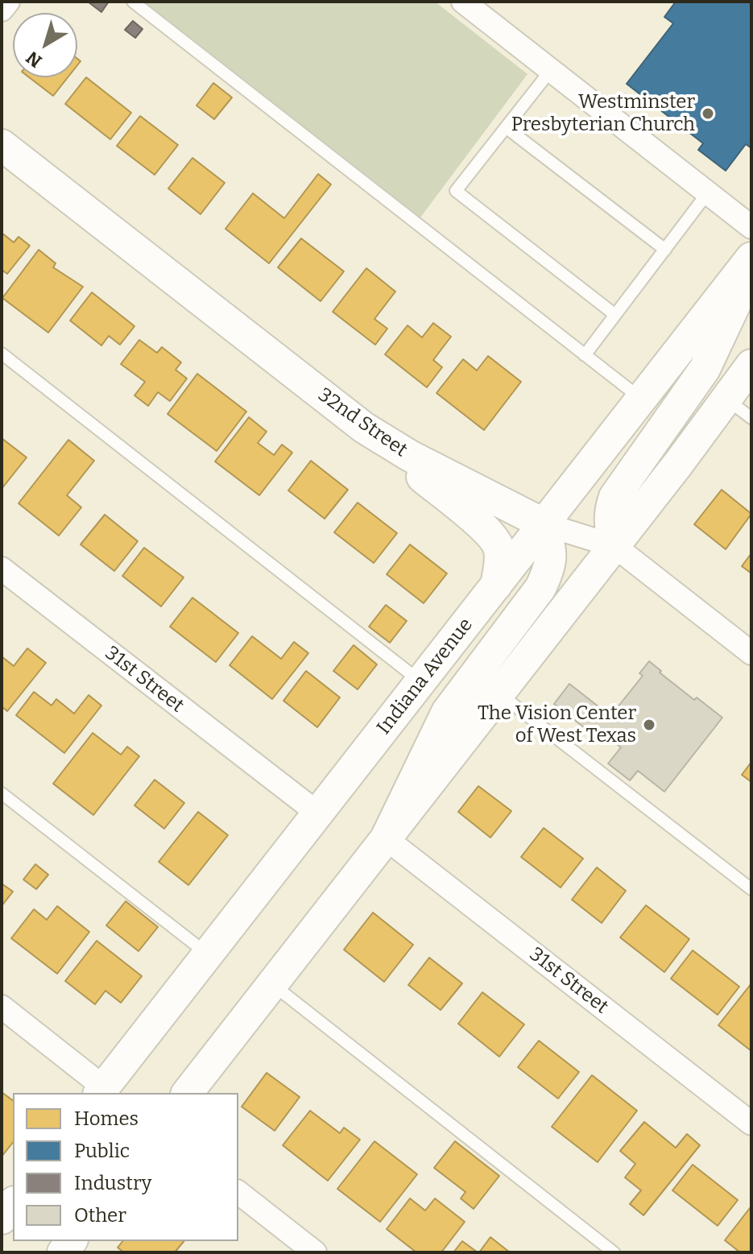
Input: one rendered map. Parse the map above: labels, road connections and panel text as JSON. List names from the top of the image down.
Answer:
{
  "streets": {
    "main road": ["32nd Street", "Indiana Avenue"],
    "street": ["31st Street"]
  },
  "crossings": [
    ["32nd Street", "Indiana Avenue"],
    ["Indiana Avenue", "31st Street"]
  ],
  "places": ["Westminster Presbyterian Church", "The Vision Center of West Texas"],
  "legend": [
    "Homes",
    "Public",
    "Industry",
    "Other"
  ],
  "north": "bottom left"
}
